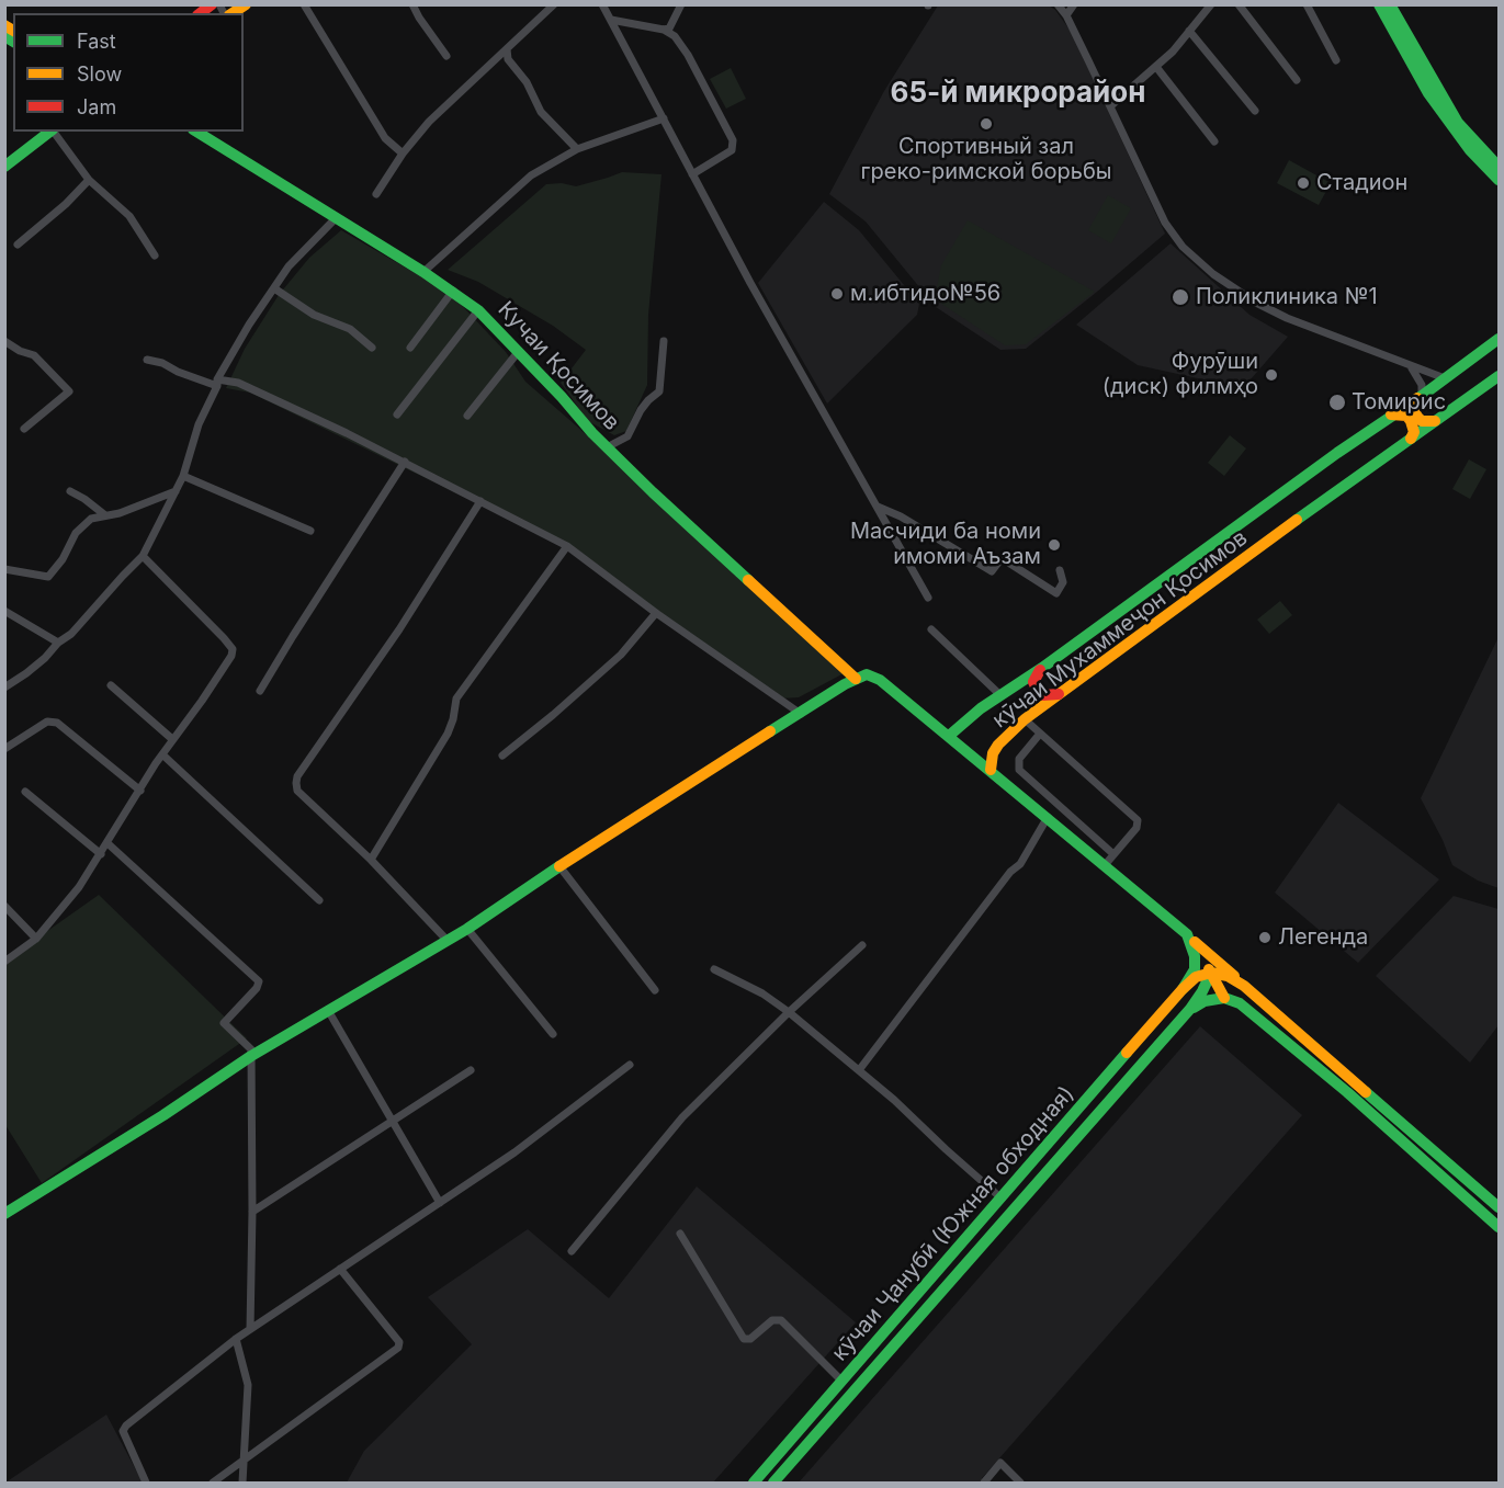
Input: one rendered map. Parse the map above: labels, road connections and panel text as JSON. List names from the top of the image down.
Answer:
{
  "streets": {
    "street": ["Кучаи Қосимов", "кӯчаи Мухаммеҷон Қосимов", "кӯчаи Ҷанубӣ (Южная обходная)"]
  },
  "districts": ["65-й микрорайон"],
  "places": [
    "Спортивный зал греко-римской борьбы",
    "Стадион",
    "м.ибтидо№56",
    "Поликлиника №1",
    "Фурӯши (диск) филмҳо",
    "Томирис",
    "Масчиди ба номи имоми Аъзам",
    "Легенда"
  ],
  "legend": ["Fast", "Slow", "Jam"]
}
